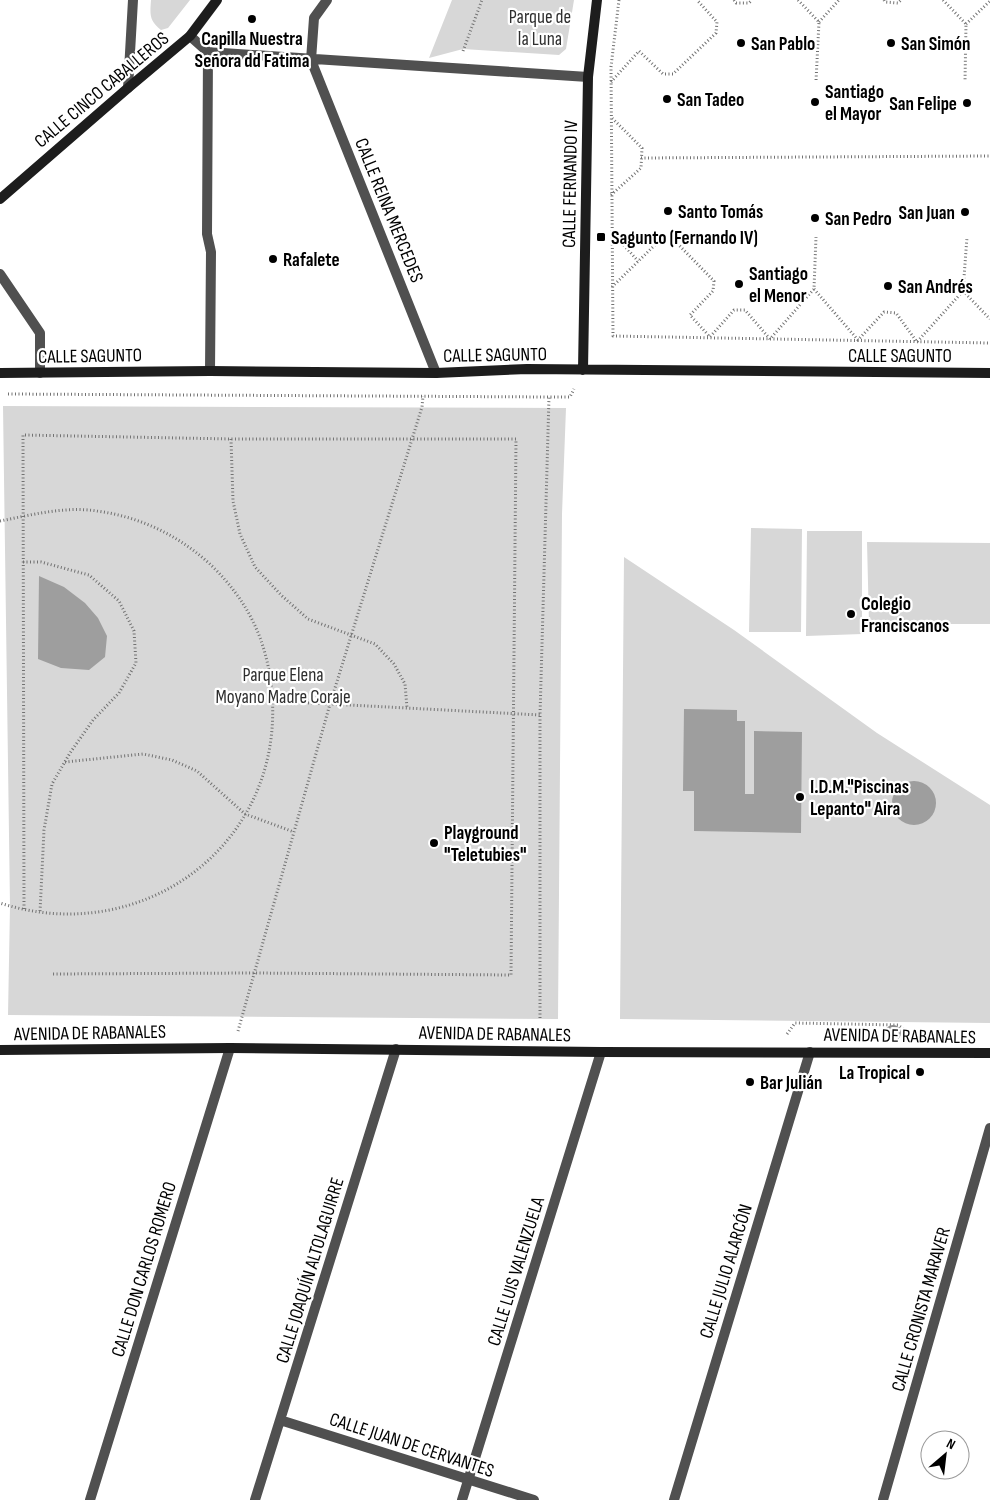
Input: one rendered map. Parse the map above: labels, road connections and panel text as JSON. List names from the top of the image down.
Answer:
{
  "streets": {
    "street": [
      "CALLE CINCO CABALLEROS",
      "CALLE FERNANDO IV",
      "CALLE REINA MERCEDES",
      "CALLE SAGUNTO",
      "AVENIDA DE RABANALES",
      "CALLE DON CARLOS ROMERO",
      "CALLE JOAQUÍN ALTOLAGUIRRE",
      "CALLE LUIS VALENZUELA",
      "CALLE JULIO ALARCÓN",
      "CALLE CRONISTA MARAVER",
      "CALLE JUAN DE CERVANTES"
    ]
  },
  "crossings": [
    ["CALLE FERNANDO IV", "CALLE SAGUNTO"],
    ["CALLE REINA MERCEDES", "CALLE SAGUNTO"],
    ["AVENIDA DE RABANALES", "CALLE DON CARLOS ROMERO"],
    ["AVENIDA DE RABANALES", "CALLE JOAQUÍN ALTOLAGUIRRE"],
    ["AVENIDA DE RABANALES", "CALLE LUIS VALENZUELA"],
    ["AVENIDA DE RABANALES", "CALLE JULIO ALARCÓN"],
    ["CALLE JOAQUÍN ALTOLAGUIRRE", "CALLE JUAN DE CERVANTES"],
    ["CALLE LUIS VALENZUELA", "CALLE JUAN DE CERVANTES"]
  ],
  "parks": ["Parque de la Luna", "Parque Elena Moyano Madre Coraje"],
  "places": {
    "other": [
      "Capilla Nuestra Señora dd Fatima",
      "San Pablo",
      "San Simón",
      "San Tadeo",
      "Santiago el Mayor",
      "San Felipe",
      "Santo Tomás",
      "San Juan",
      "San Pedro",
      "Rafalete",
      "Santiago el Menor",
      "San Andrés",
      "Colegio Franciscanos",
      "I.D.M.\"Piscinas Lepanto\" Aira",
      "Playground \"Teletubies\"",
      "La Tropical",
      "Bar Julián"
    ],
    "transit": ["Sagunto (Fernando IV)"]
  },
  "north": "top right"
}
